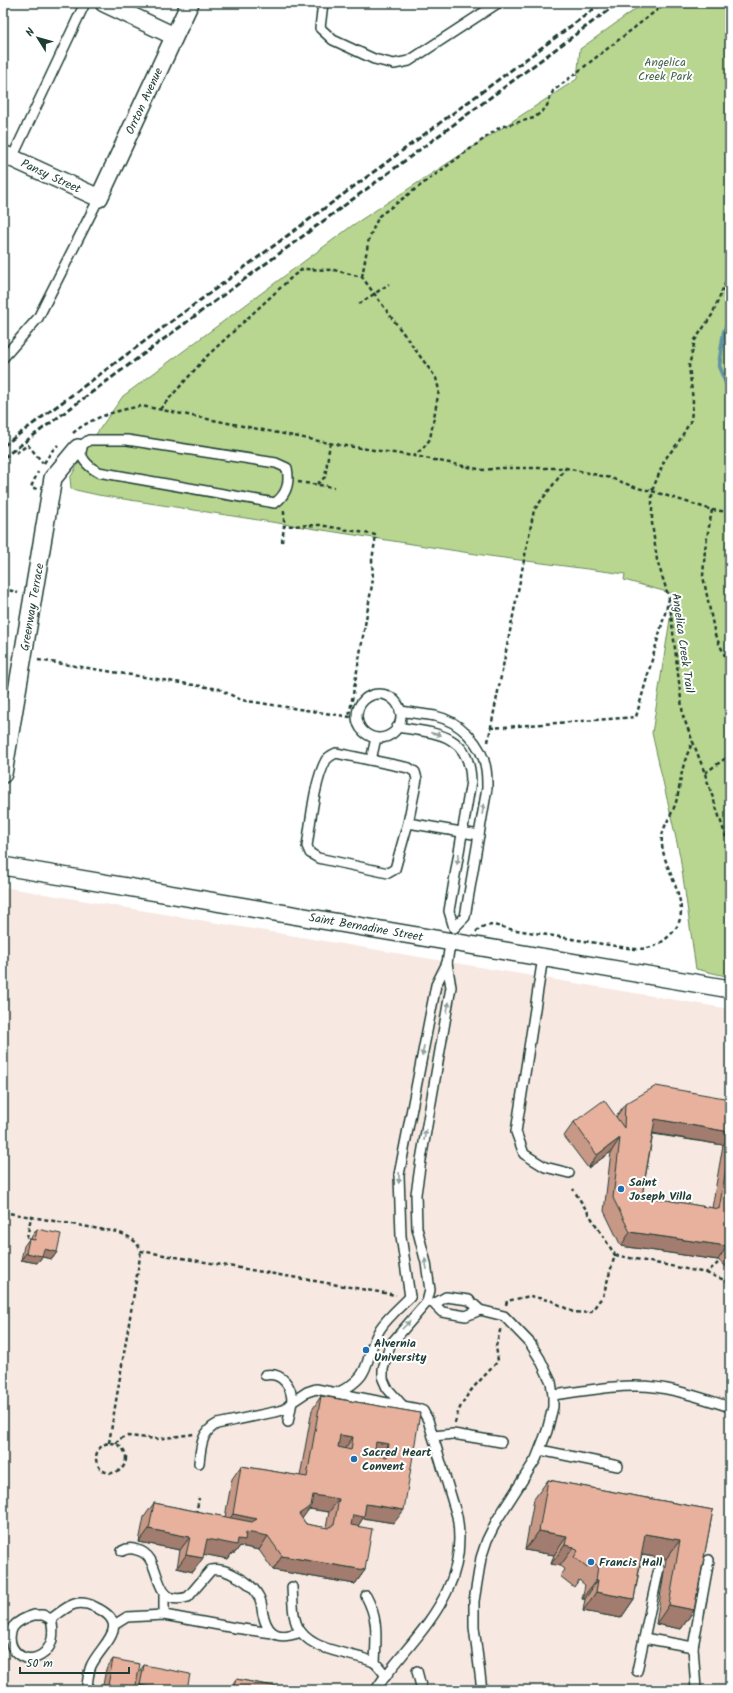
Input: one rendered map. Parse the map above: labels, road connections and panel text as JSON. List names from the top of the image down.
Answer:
{
  "streets": {
    "street": [
      "Orrton Avenue",
      "Pansy Street",
      "Greenway Terrace",
      "Saint Bernadine Street"
    ],
    "path": ["Angelica Creek Trail"]
  },
  "crossings": [
    ["Orrton Avenue", "Pansy Street"]
  ],
  "parks": ["Angelica Creek Park"],
  "places": [
    "Saint Joseph Villa",
    "Alvernia University",
    "Sacred Heart Convent",
    "Francis Hall"
  ],
  "scale_bar": "50 m",
  "north": "top left"
}
